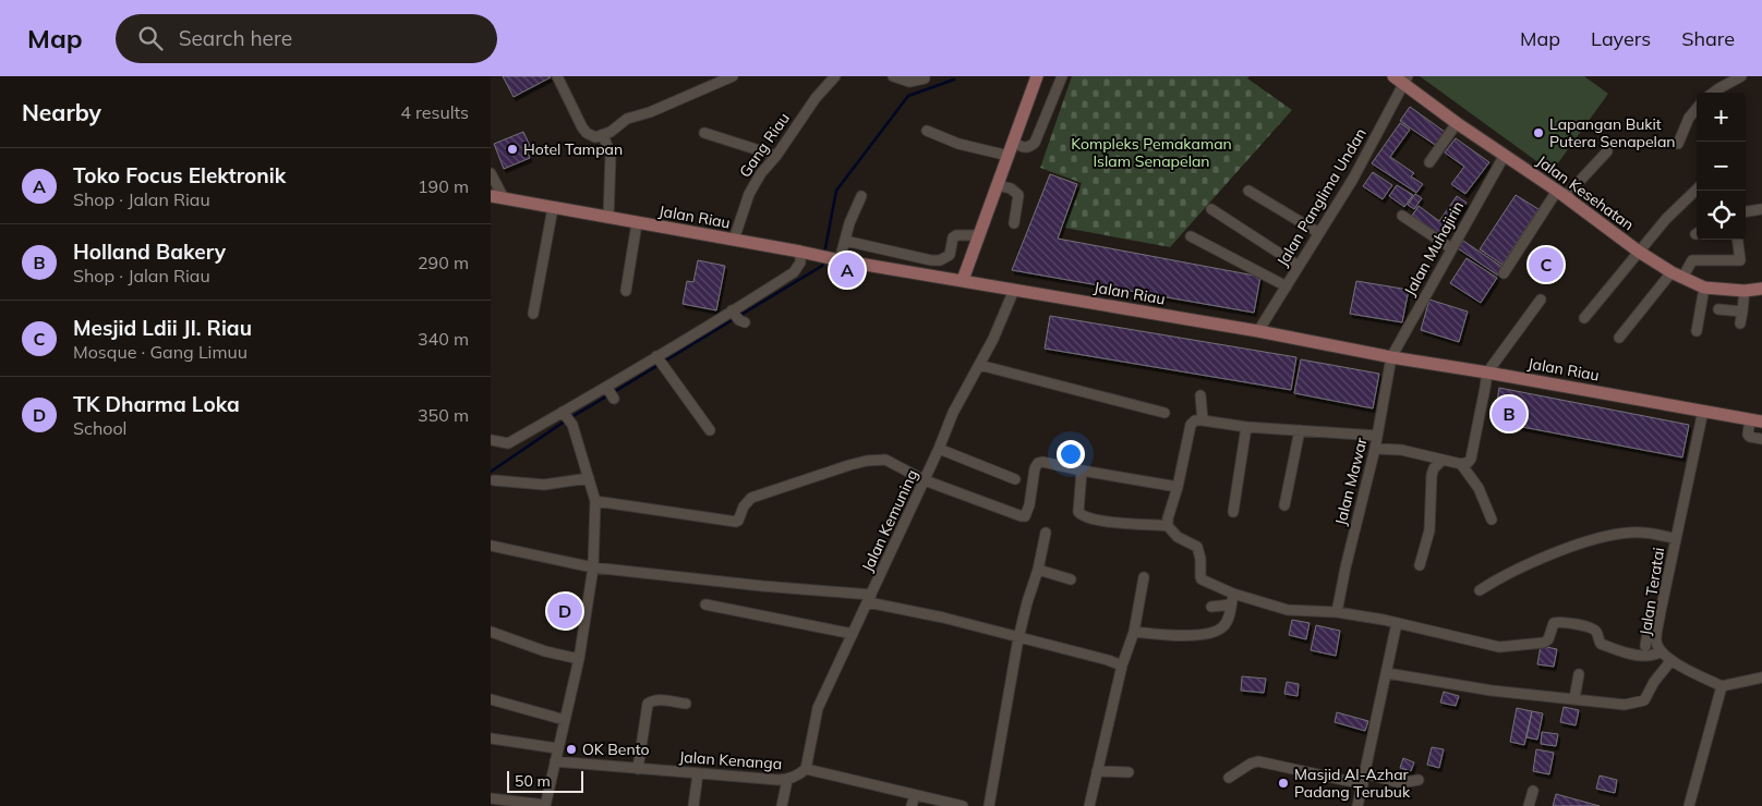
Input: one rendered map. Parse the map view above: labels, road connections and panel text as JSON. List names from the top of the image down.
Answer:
{
  "streets": {
    "main road": ["Jalan Kesehatan", "Jalan Riau"],
    "street": [
      "Gang Riau",
      "Jalan Panglima Undan",
      "Jalan Muhajirin",
      "Jalan Mawar",
      "Jalan Kemuning",
      "Jalan Teratai",
      "Jalan Kenanga"
    ]
  },
  "crossings": [
    ["Gang Riau", "Jalan Riau"],
    ["Jalan Kesehatan", "Jalan Panglima Undan"],
    ["Jalan Kesehatan", "Jalan Muhajirin"],
    ["Jalan Panglima Undan", "Jalan Riau"],
    ["Jalan Riau", "Jalan Muhajirin"],
    ["Jalan Riau", "Jalan Mawar"],
    ["Jalan Riau", "Jalan Kemuning"],
    ["Jalan Riau", "Jalan Teratai"],
    ["Jalan Muhajirin", "Jalan Mawar"],
    ["Jalan Kemuning", "Jalan Kenanga"]
  ],
  "parks": ["Kompleks Pemakaman Islam Senapelan"],
  "places": [
    "Lapangan Bukit Putera Senapelan",
    "Hotel Tampan",
    "OK Bento",
    "Masjid Al-Azhar Padang Terubuk"
  ],
  "scale_bar": "50 m",
  "page": {
    "header": "Map",
    "search": "Search here",
    "nav": ["Map", "Layers", "Share"],
    "heading": ["Nearby", "4 results"],
    "map_buttons": ["+", "−"],
    "list": [
      {
        "mark": "A",
        "name": "Toko Focus Elektronik",
        "note": "Shop · Jalan Riau",
        "value": "190 m"
      },
      {
        "mark": "B",
        "name": "Holland Bakery",
        "note": "Shop · Jalan Riau",
        "value": "290 m"
      },
      {
        "mark": "C",
        "name": "Mesjid Ldii Jl. Riau",
        "note": "Mosque · Gang Limuu",
        "value": "340 m"
      },
      {
        "mark": "D",
        "name": "TK Dharma Loka",
        "note": "School",
        "value": "350 m"
      }
    ],
    "pins": [
      "C",
      "A",
      "B",
      "D"
    ],
    "scale": "50 m"
  }
}
